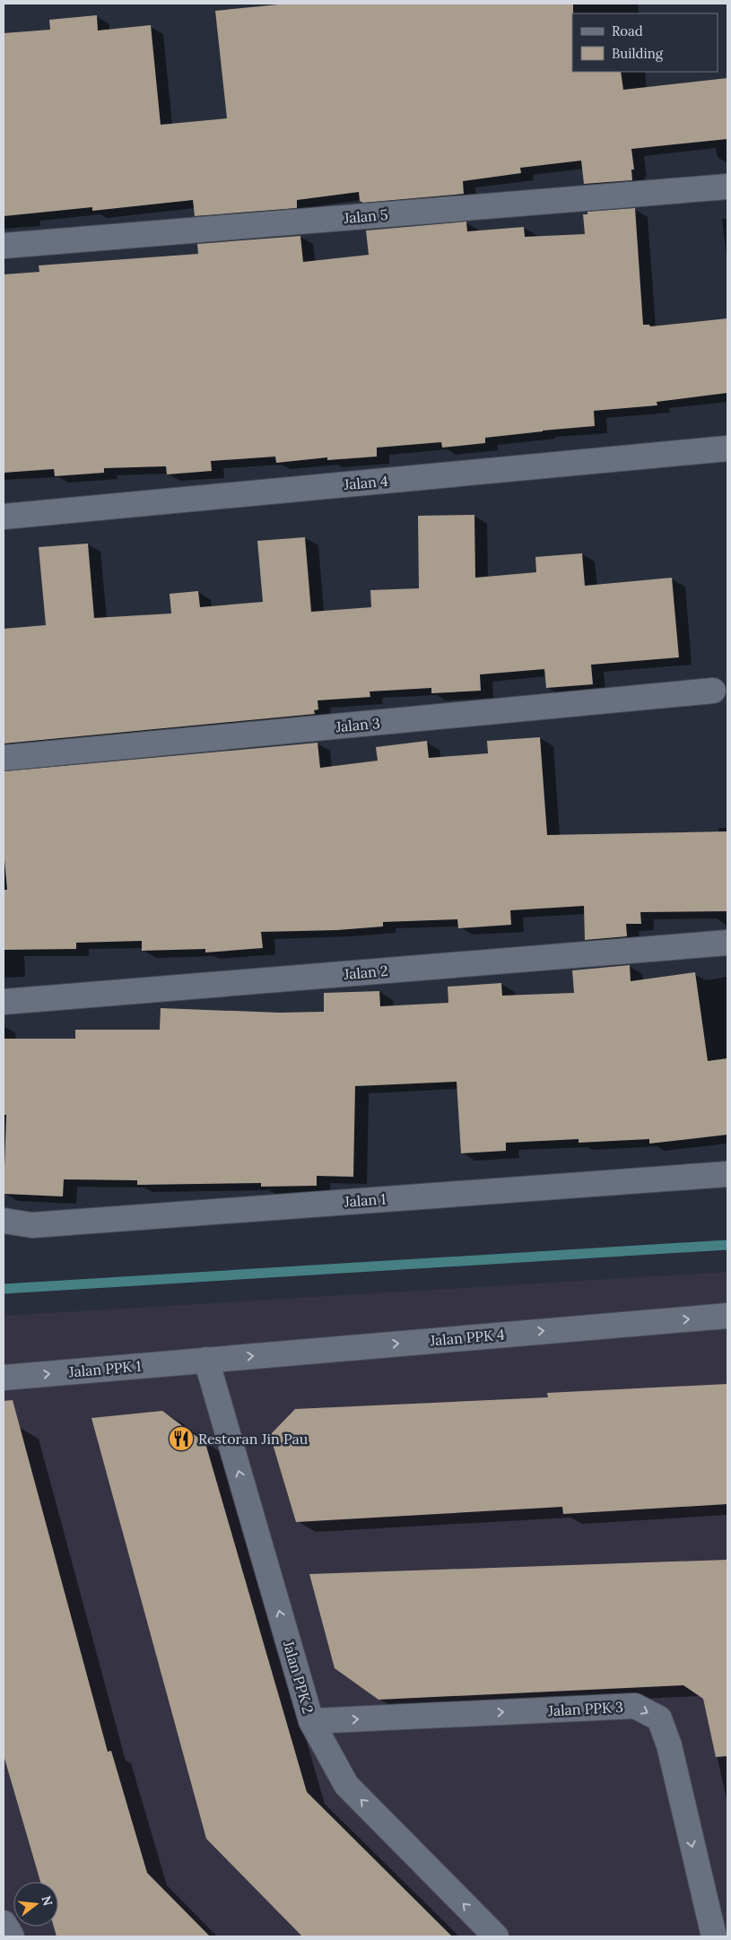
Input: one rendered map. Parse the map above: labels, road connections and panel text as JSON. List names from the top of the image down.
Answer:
{
  "streets": {
    "street": [
      "Jalan 5",
      "Jalan 4",
      "Jalan 3",
      "Jalan 2",
      "Jalan 1",
      "Jalan PPK 4",
      "Jalan PPK 1",
      "Jalan PPK 2",
      "Jalan PPK 3"
    ]
  },
  "crossings": [
    ["Jalan PPK 4", "Jalan PPK 1"],
    ["Jalan PPK 4", "Jalan PPK 2"],
    ["Jalan PPK 1", "Jalan PPK 2"],
    ["Jalan PPK 2", "Jalan PPK 3"]
  ],
  "one_way": ["Jalan PPK 4", "Jalan PPK 1", "Jalan PPK 2"],
  "places": {
    "restaurant": ["Restoran Jin Pau"]
  },
  "legend": ["Road", "Building"],
  "north": "right"
}
